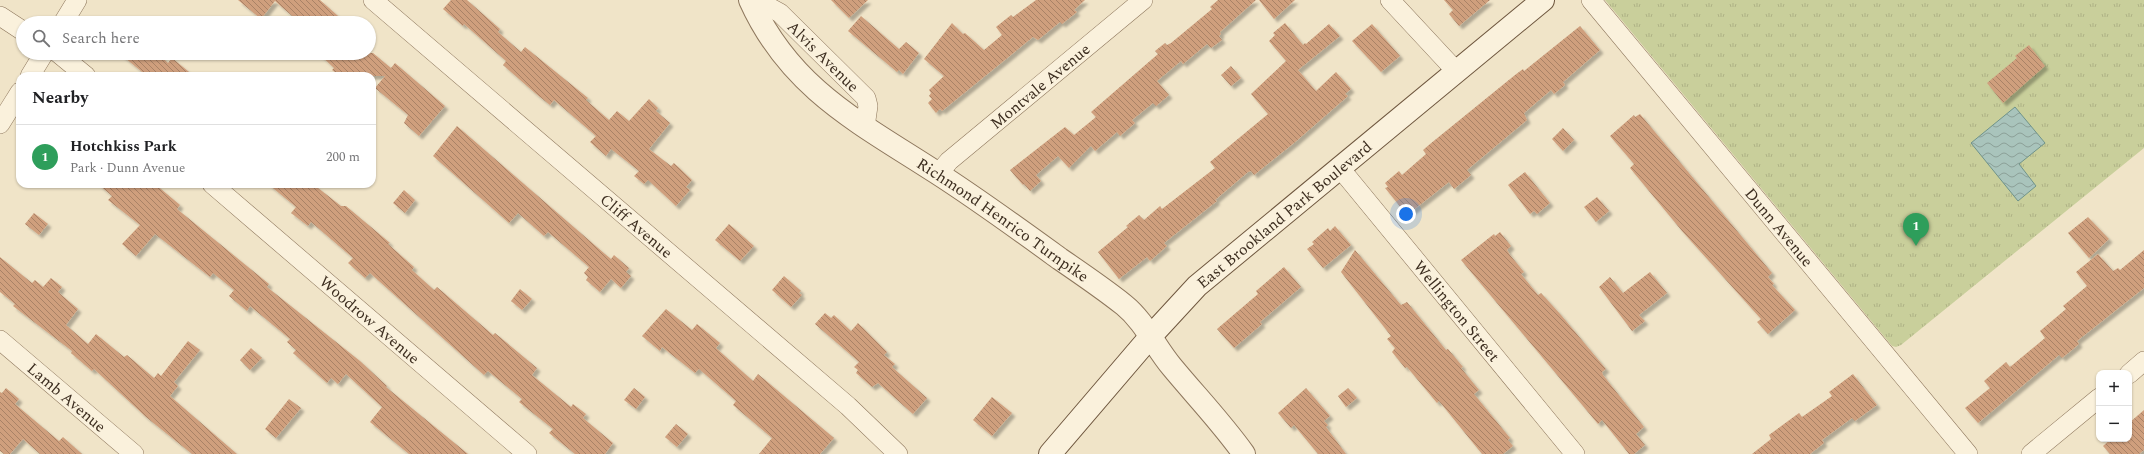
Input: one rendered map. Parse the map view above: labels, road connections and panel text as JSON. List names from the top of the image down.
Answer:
{
  "streets": {
    "street": [
      "Alvis Avenue",
      "Montvale Avenue",
      "East Brookland Park Boulevard",
      "Richmond Henrico Turnpike",
      "Cliff Avenue",
      "Dunn Avenue",
      "Wellington Street",
      "Woodrow Avenue",
      "Lamb Avenue"
    ]
  },
  "crossings": [
    ["Alvis Avenue", "Richmond Henrico Turnpike"],
    ["Montvale Avenue", "Richmond Henrico Turnpike"],
    ["East Brookland Park Boulevard", "Richmond Henrico Turnpike"],
    ["East Brookland Park Boulevard", "Wellington Street"]
  ],
  "page": {
    "search": "Search here",
    "heading": "Nearby",
    "list": [
      {
        "mark": "1",
        "name": "Hotchkiss Park",
        "note": "Park · Dunn Avenue",
        "value": "200 m"
      }
    ],
    "pins": "1",
    "map_buttons": ["+", "−"]
  }
}
